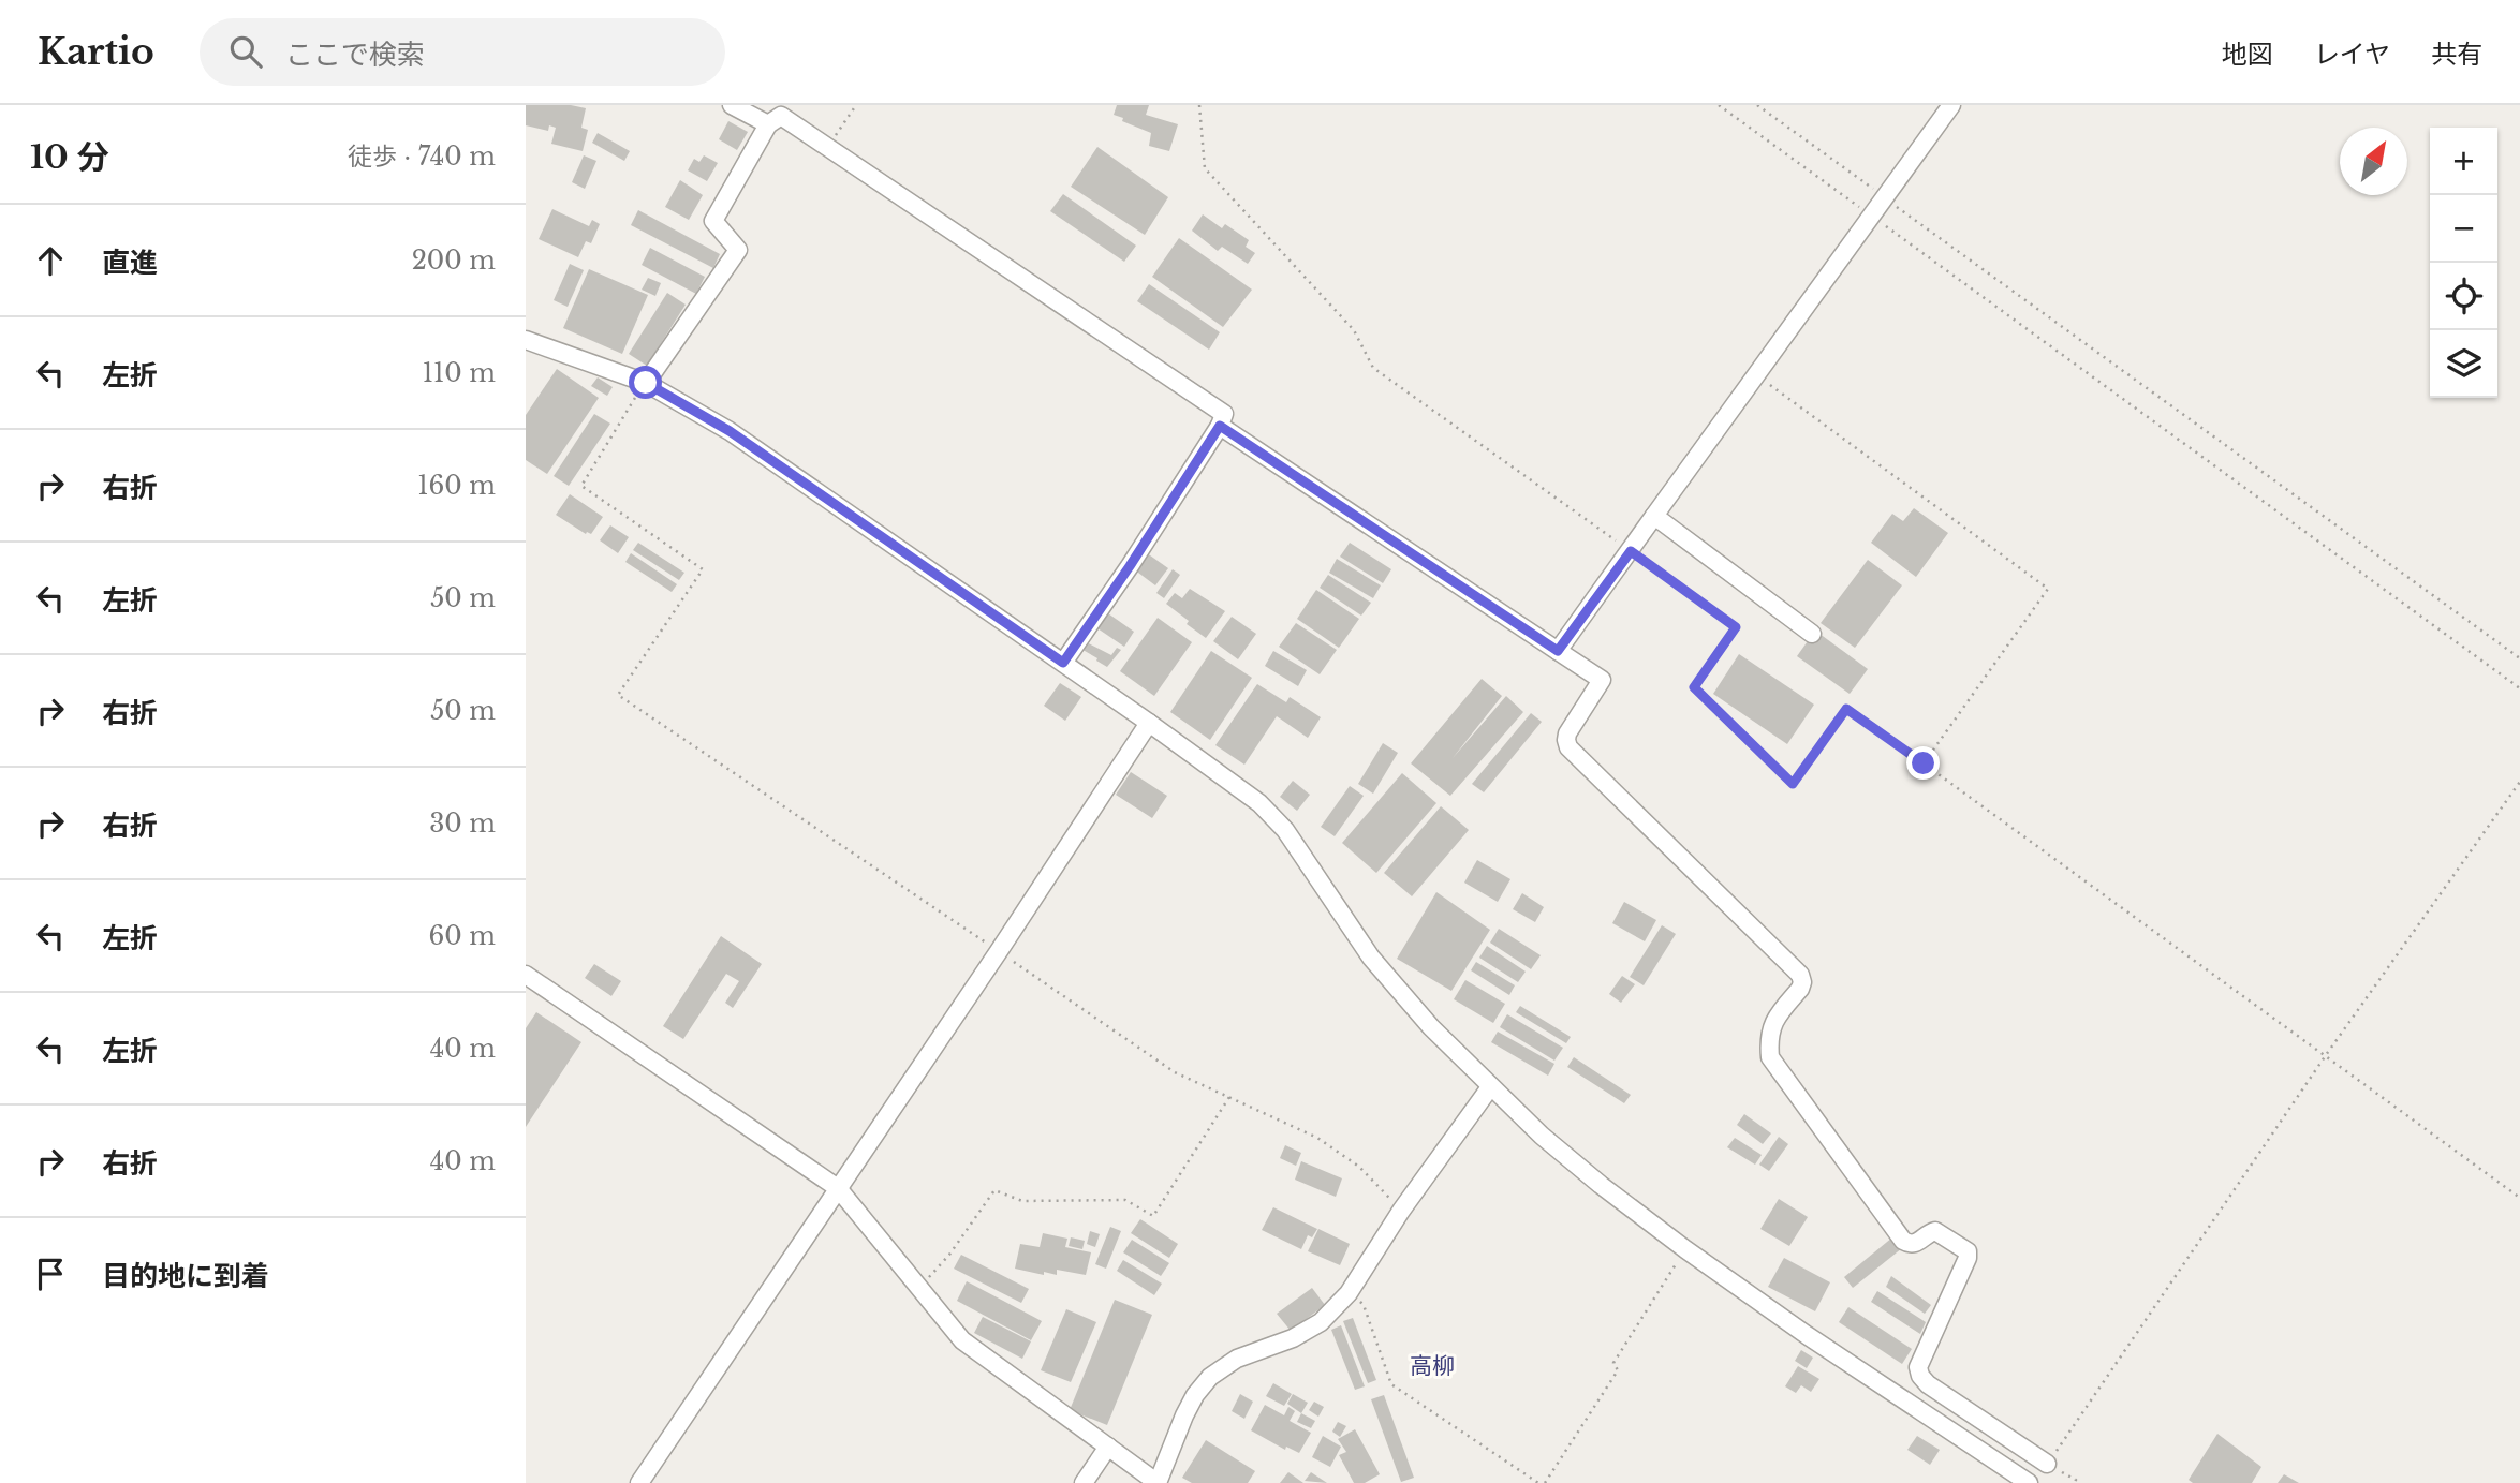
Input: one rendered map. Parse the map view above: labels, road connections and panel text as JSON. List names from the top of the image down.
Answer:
{
  "districts": ["高柳"],
  "north": "top right",
  "page": {
    "header": "Kartio",
    "search": "ここで検索",
    "nav": ["地図", "レイヤ", "共有"],
    "heading": ["10 分", "徒歩 · 740 m"],
    "map_buttons": ["+", "−"],
    "list": [
      ["直進", "200 m"],
      ["左折", "110 m"],
      ["右折", "160 m"],
      ["左折", "50 m"],
      ["右折", "50 m"],
      ["右折", "30 m"],
      ["左折", "60 m"],
      ["左折", "40 m"],
      ["右折", "40 m"],
      "目的地に到着"
    ]
  }
}
